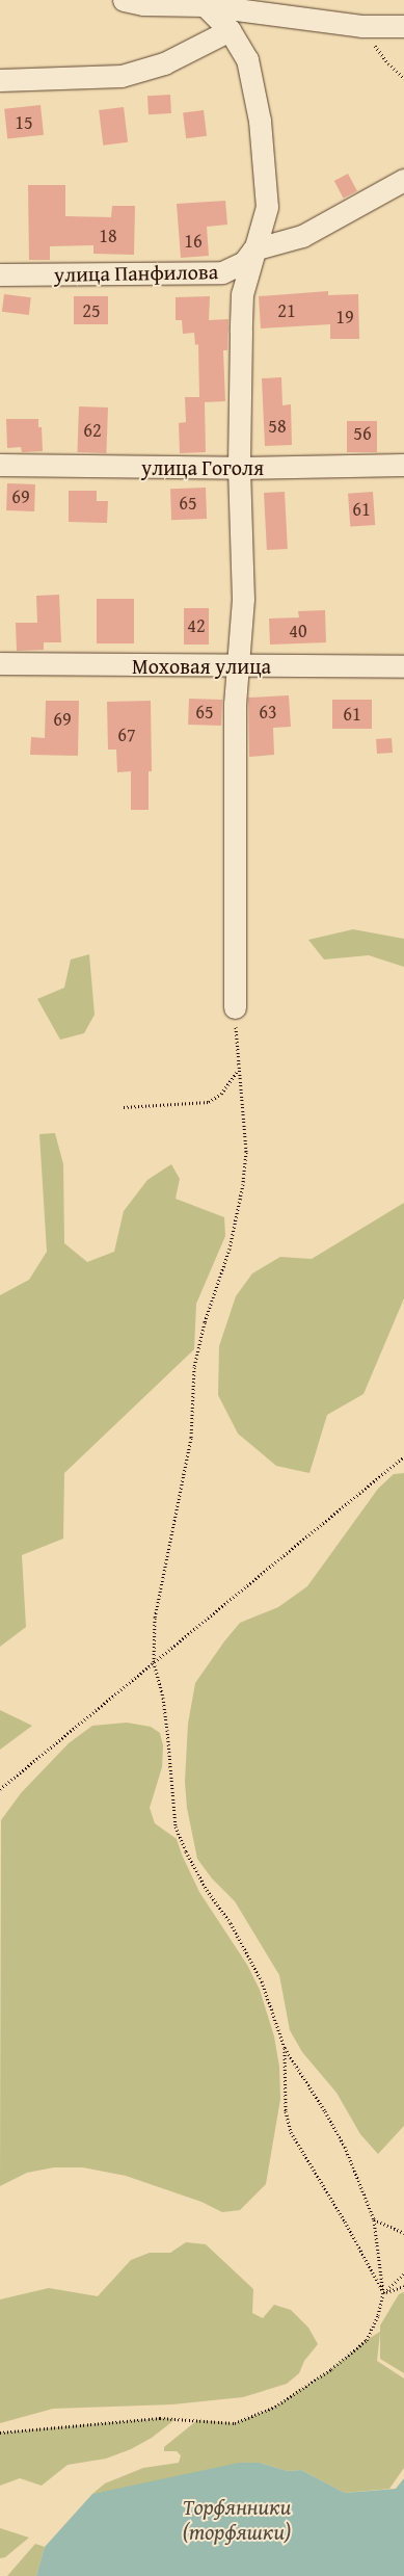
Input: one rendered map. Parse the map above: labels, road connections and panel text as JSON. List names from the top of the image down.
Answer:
{
  "streets": {
    "street": ["улица Панфилова", "улица Гоголя", "Моховая улица"]
  },
  "water": ["Торфянники (торфяшки)"],
  "house_numbers": [
    "15",
    "18",
    "16",
    "25",
    "21",
    "19",
    "58",
    "62",
    "56",
    "69",
    "65",
    "61",
    "42",
    "40",
    "65",
    "63",
    "61",
    "69",
    "67"
  ]
}
